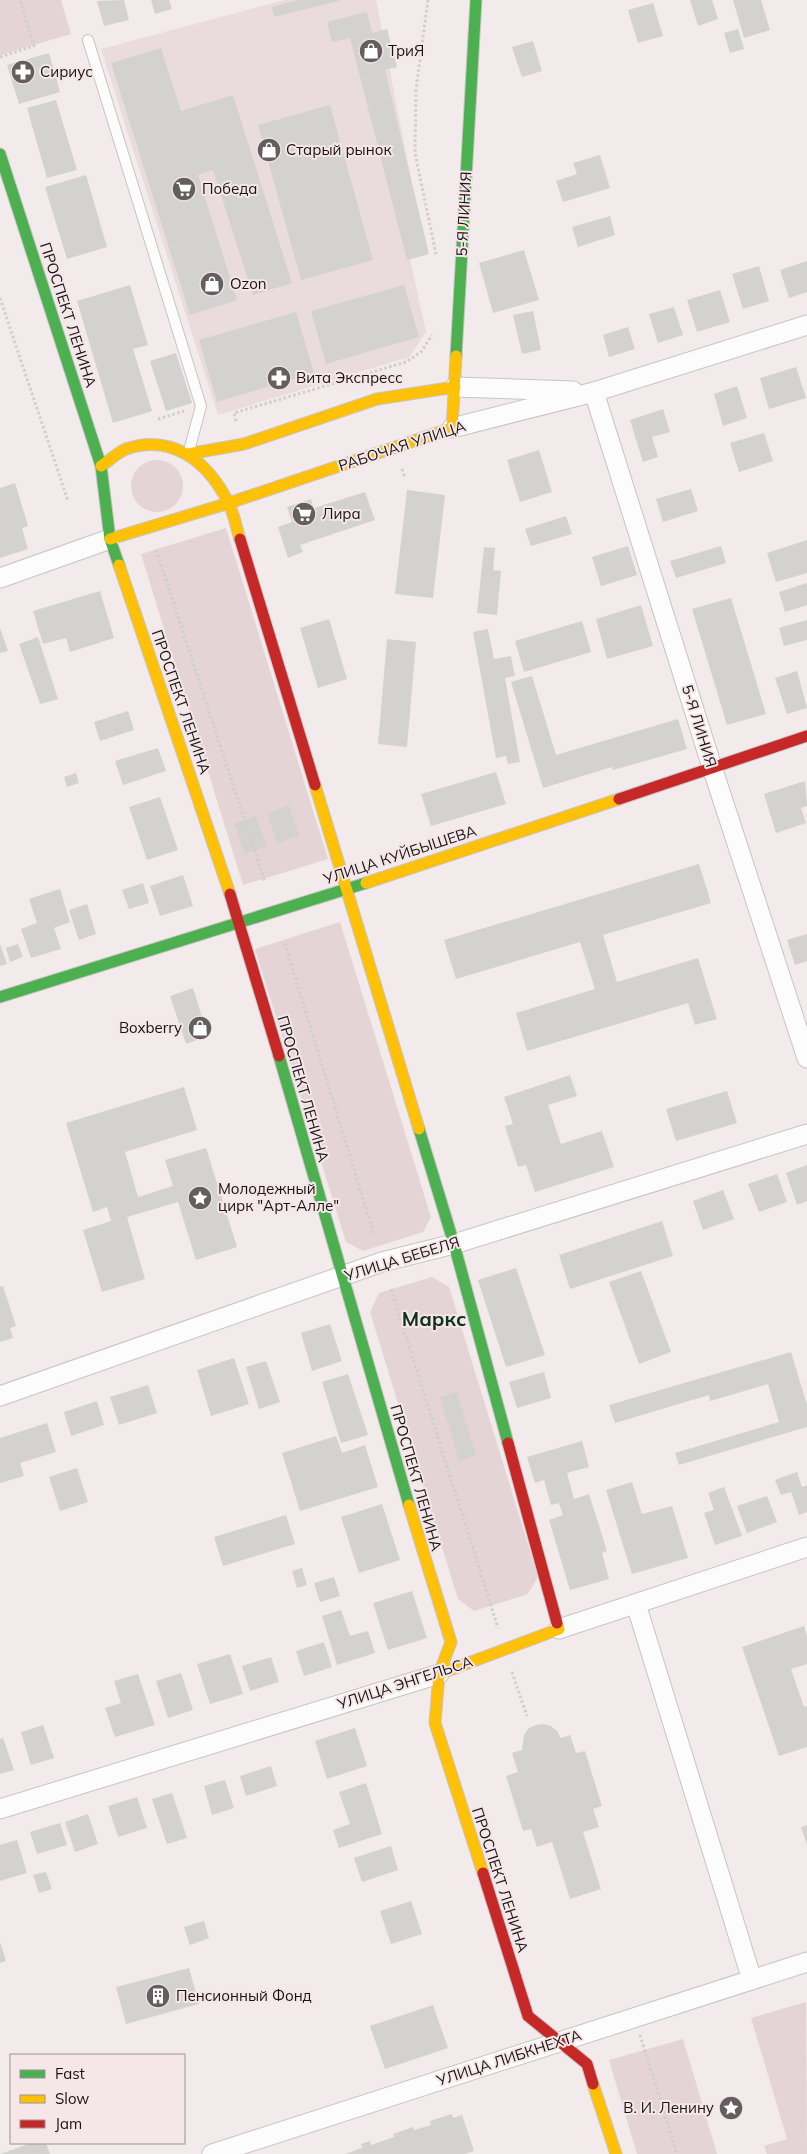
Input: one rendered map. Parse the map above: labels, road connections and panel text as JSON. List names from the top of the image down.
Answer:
{
  "streets": {
    "street": [
      "5-Я ЛИНИЯ",
      "ПРОСПЕКТ ЛЕНИНА",
      "РАБОЧАЯ УЛИЦА",
      "УЛИЦА КУЙБЫШЕВА",
      "УЛИЦА БЕБЕЛЯ",
      "УЛИЦА ЭНГЕЛЬСА",
      "УЛИЦА ЛИБКНЕХТА"
    ]
  },
  "crossings": [
    ["5-Я ЛИНИЯ", "РАБОЧАЯ УЛИЦА"],
    ["5-Я ЛИНИЯ", "УЛИЦА КУЙБЫШЕВА"],
    ["ПРОСПЕКТ ЛЕНИНА", "РАБОЧАЯ УЛИЦА"],
    ["ПРОСПЕКТ ЛЕНИНА", "УЛИЦА КУЙБЫШЕВА"],
    ["ПРОСПЕКТ ЛЕНИНА", "УЛИЦА БЕБЕЛЯ"],
    ["ПРОСПЕКТ ЛЕНИНА", "УЛИЦА ЭНГЕЛЬСА"],
    ["ПРОСПЕКТ ЛЕНИНА", "УЛИЦА ЛИБКНЕХТА"]
  ],
  "districts": ["Маркс"],
  "places": {
    "shop": [
      "ТриЯ",
      "Старый рынок",
      "Ozon",
      "Boxberry"
    ],
    "pharmacy": ["Сириус", "Вита Экспресс"],
    "supermarket": ["Победа", "Лира"],
    "place": ["Молодежный цирк \"Арт-Алле\"", "В. И. Ленину"],
    "building": ["Пенсионный Фонд"]
  },
  "legend": ["Fast", "Slow", "Jam"]
}
